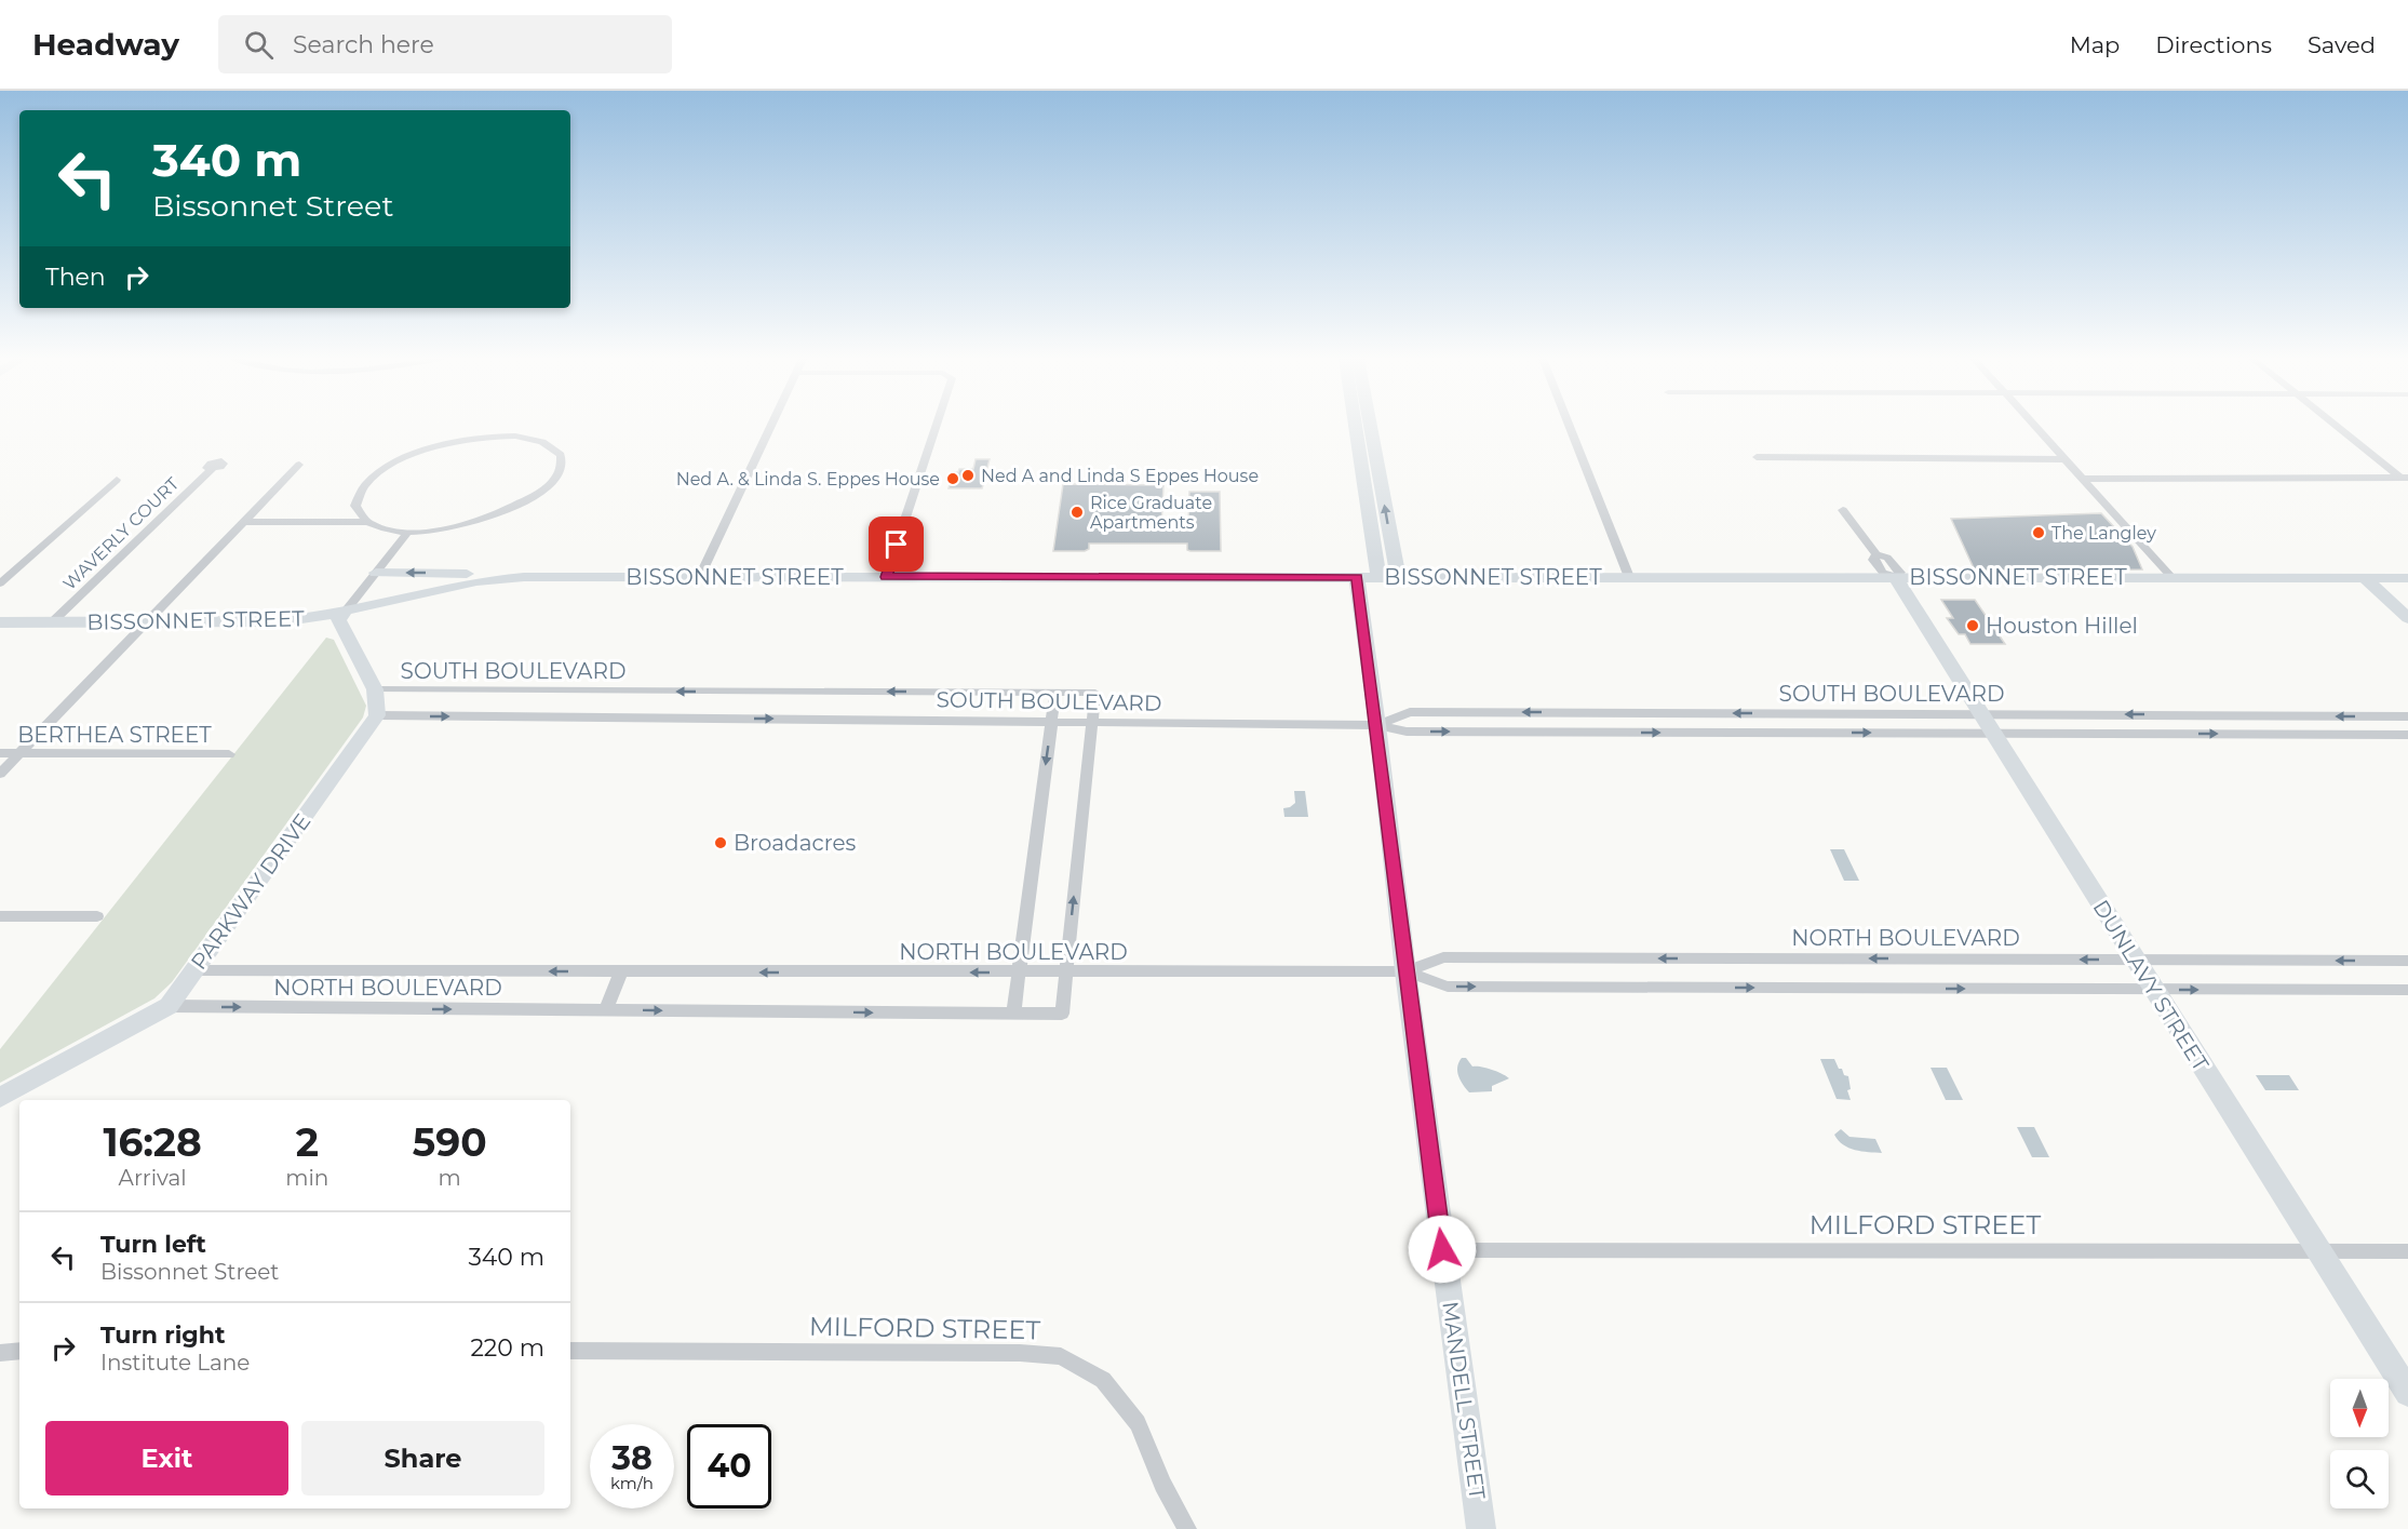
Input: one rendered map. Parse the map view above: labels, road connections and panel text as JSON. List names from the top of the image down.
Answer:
{
  "streets": {
    "street": [
      "WAVERLY COURT",
      "BISSONNET STREET",
      "SOUTH BOULEVARD",
      "BERTHEA STREET",
      "PARKWAY DRIVE",
      "NORTH BOULEVARD",
      "DUNLAVY STREET",
      "MILFORD STREET",
      "MANDELL STREET"
    ]
  },
  "crossings": [
    ["WAVERLY COURT", "BISSONNET STREET"],
    ["BISSONNET STREET", "DUNLAVY STREET"],
    ["BISSONNET STREET", "MANDELL STREET"],
    ["SOUTH BOULEVARD", "PARKWAY DRIVE"],
    ["SOUTH BOULEVARD", "DUNLAVY STREET"],
    ["SOUTH BOULEVARD", "MANDELL STREET"],
    ["PARKWAY DRIVE", "NORTH BOULEVARD"],
    ["NORTH BOULEVARD", "DUNLAVY STREET"],
    ["NORTH BOULEVARD", "MANDELL STREET"],
    ["DUNLAVY STREET", "MILFORD STREET"],
    ["MILFORD STREET", "MANDELL STREET"]
  ],
  "places": [
    "Ned A and Linda S Eppes House",
    "Ned A. & Linda S. Eppes House",
    "Rice Graduate Apartments",
    "The Langley",
    "Houston Hillel",
    "Broadacres"
  ],
  "north": "bottom",
  "page": {
    "header": "Headway",
    "search": "Search here",
    "nav": ["Map", "Directions", "Saved"],
    "turn": ["340 m", "Bissonnet Street"],
    "then": "Then",
    "eta": [
      "16:28",
      "Arrival",
      "2",
      "min",
      "590",
      "m"
    ],
    "list": [
      {
        "name": "Turn left",
        "note": "Bissonnet Street",
        "value": "340 m"
      },
      {
        "name": "Turn right",
        "note": "Institute Lane",
        "value": "220 m"
      }
    ],
    "buttons": ["Exit", "Share"],
    "speed": "38 km/h",
    "limit": "40"
  }
}
